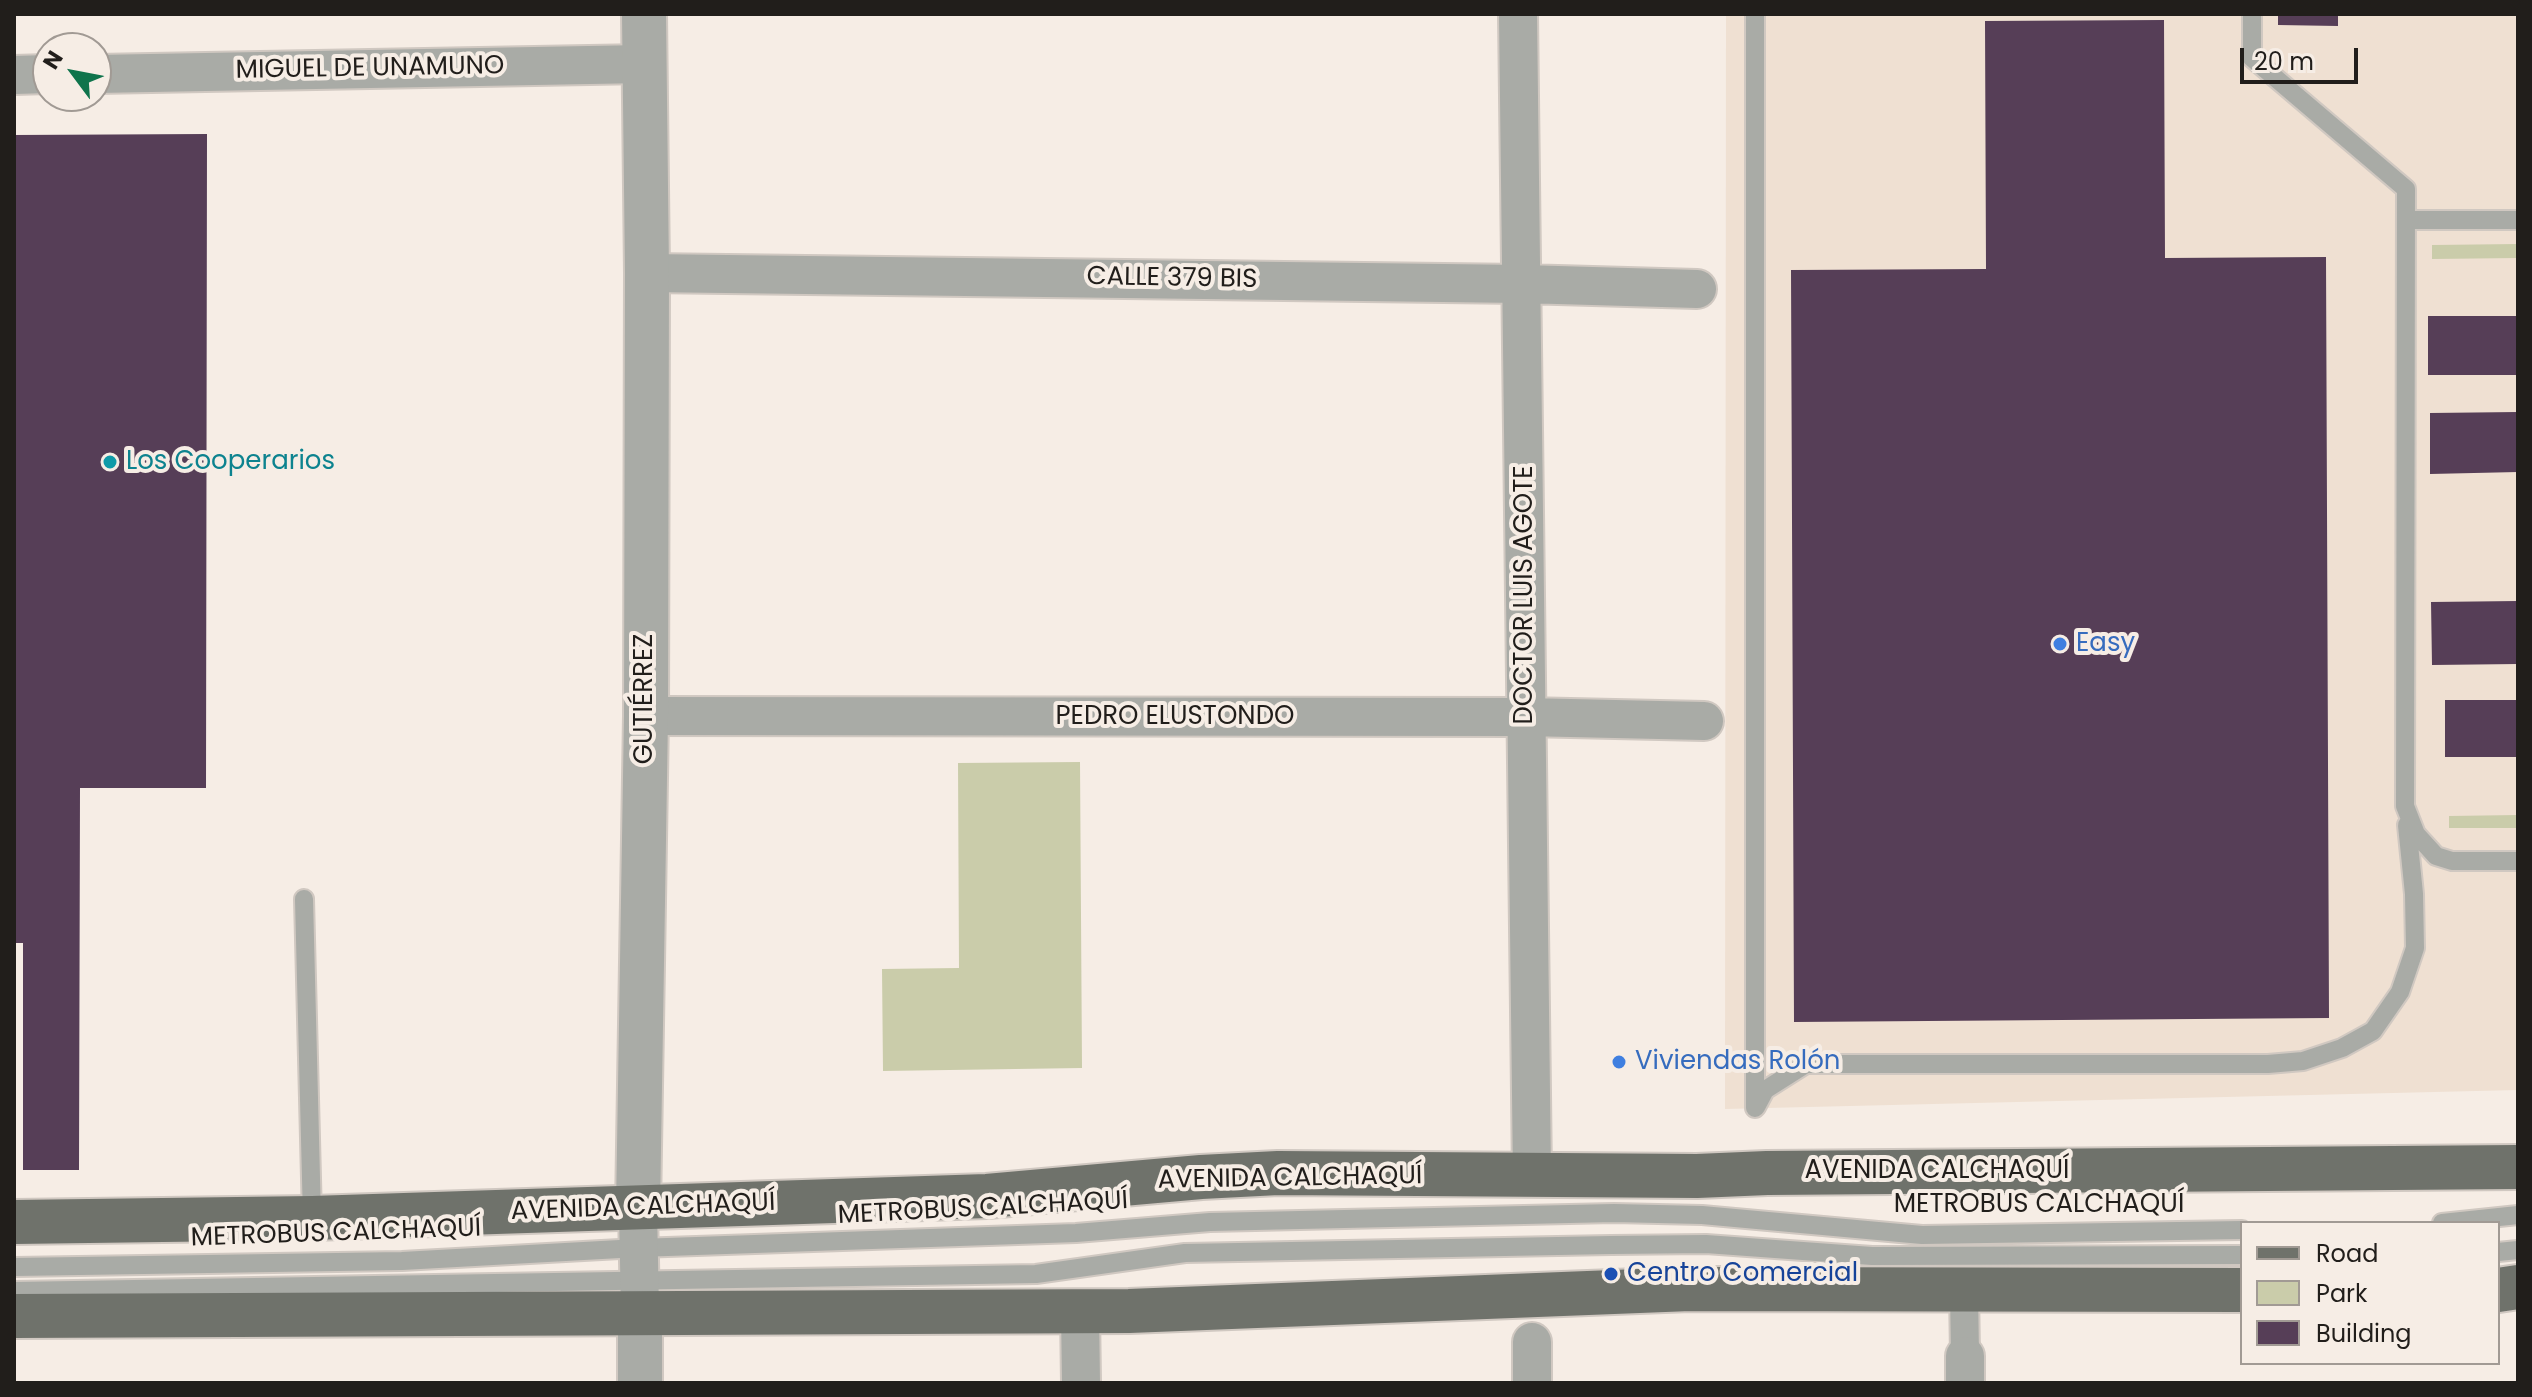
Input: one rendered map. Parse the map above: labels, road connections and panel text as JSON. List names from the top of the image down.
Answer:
{
  "streets": {
    "main road": ["AVENIDA CALCHAQUÍ"],
    "street": [
      "MIGUEL DE UNAMUNO",
      "CALLE 379 BIS",
      "DOCTOR LUIS AGOTE",
      "GUTIÉRREZ",
      "PEDRO ELUSTONDO"
    ],
    "lane": ["METROBUS CALCHAQUÍ"]
  },
  "crossings": [
    ["MIGUEL DE UNAMUNO", "GUTIÉRREZ"],
    ["CALLE 379 BIS", "DOCTOR LUIS AGOTE"],
    ["CALLE 379 BIS", "GUTIÉRREZ"],
    ["DOCTOR LUIS AGOTE", "PEDRO ELUSTONDO"],
    ["DOCTOR LUIS AGOTE", "AVENIDA CALCHAQUÍ"],
    ["GUTIÉRREZ", "PEDRO ELUSTONDO"],
    ["GUTIÉRREZ", "AVENIDA CALCHAQUÍ"],
    ["GUTIÉRREZ", "METROBUS CALCHAQUÍ"],
    ["AVENIDA CALCHAQUÍ", "METROBUS CALCHAQUÍ"]
  ],
  "places": [
    "Los Cooperarios",
    "Easy",
    "Viviendas Rolón",
    "Centro Comercial"
  ],
  "legend": ["Road", "Park", "Building"],
  "scale_bar": "20 m",
  "north": "top left"
}
